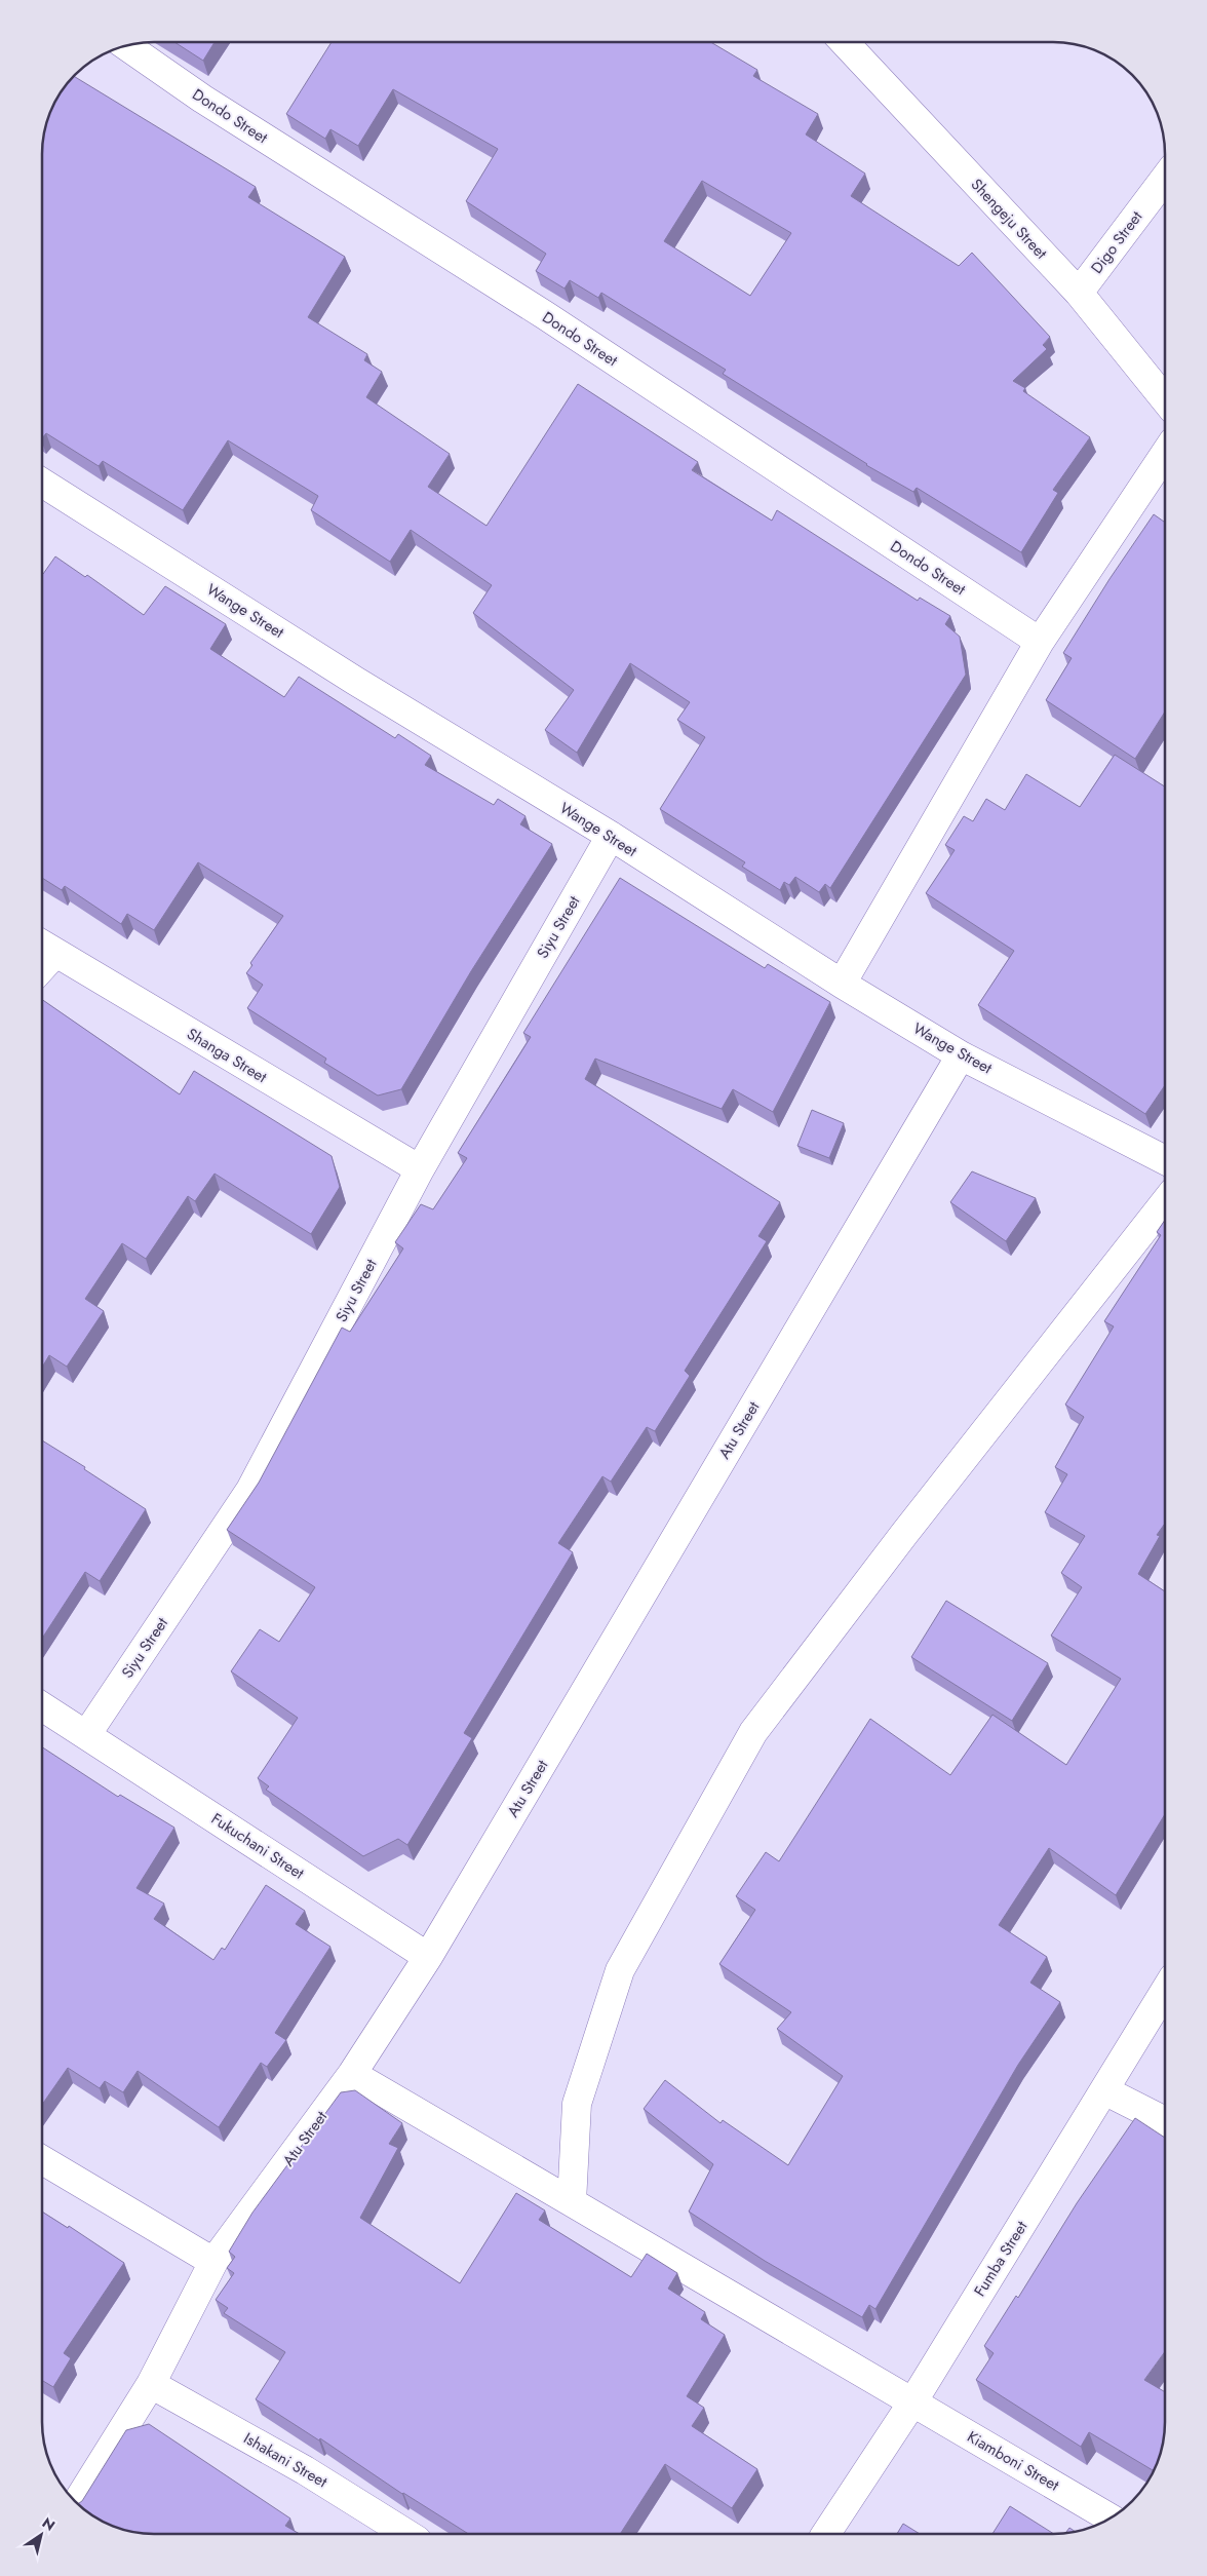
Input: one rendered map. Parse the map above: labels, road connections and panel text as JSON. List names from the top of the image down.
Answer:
{
  "streets": {
    "street": [
      "Dondo Street",
      "Shengeju Street",
      "Digo Street",
      "Wange Street",
      "Siyu Street",
      "Shanga Street",
      "Atu Street",
      "Fukuchani Street",
      "Fumba Street",
      "Ishakani Street",
      "Kiamboni Street"
    ]
  },
  "crossings": [
    ["Shengeju Street", "Digo Street"],
    ["Wange Street", "Siyu Street"],
    ["Wange Street", "Atu Street"],
    ["Siyu Street", "Shanga Street"],
    ["Siyu Street", "Fukuchani Street"],
    ["Atu Street", "Fukuchani Street"],
    ["Atu Street", "Ishakani Street"],
    ["Atu Street", "Kiamboni Street"],
    ["Fumba Street", "Kiamboni Street"]
  ],
  "north": "top right"
}
